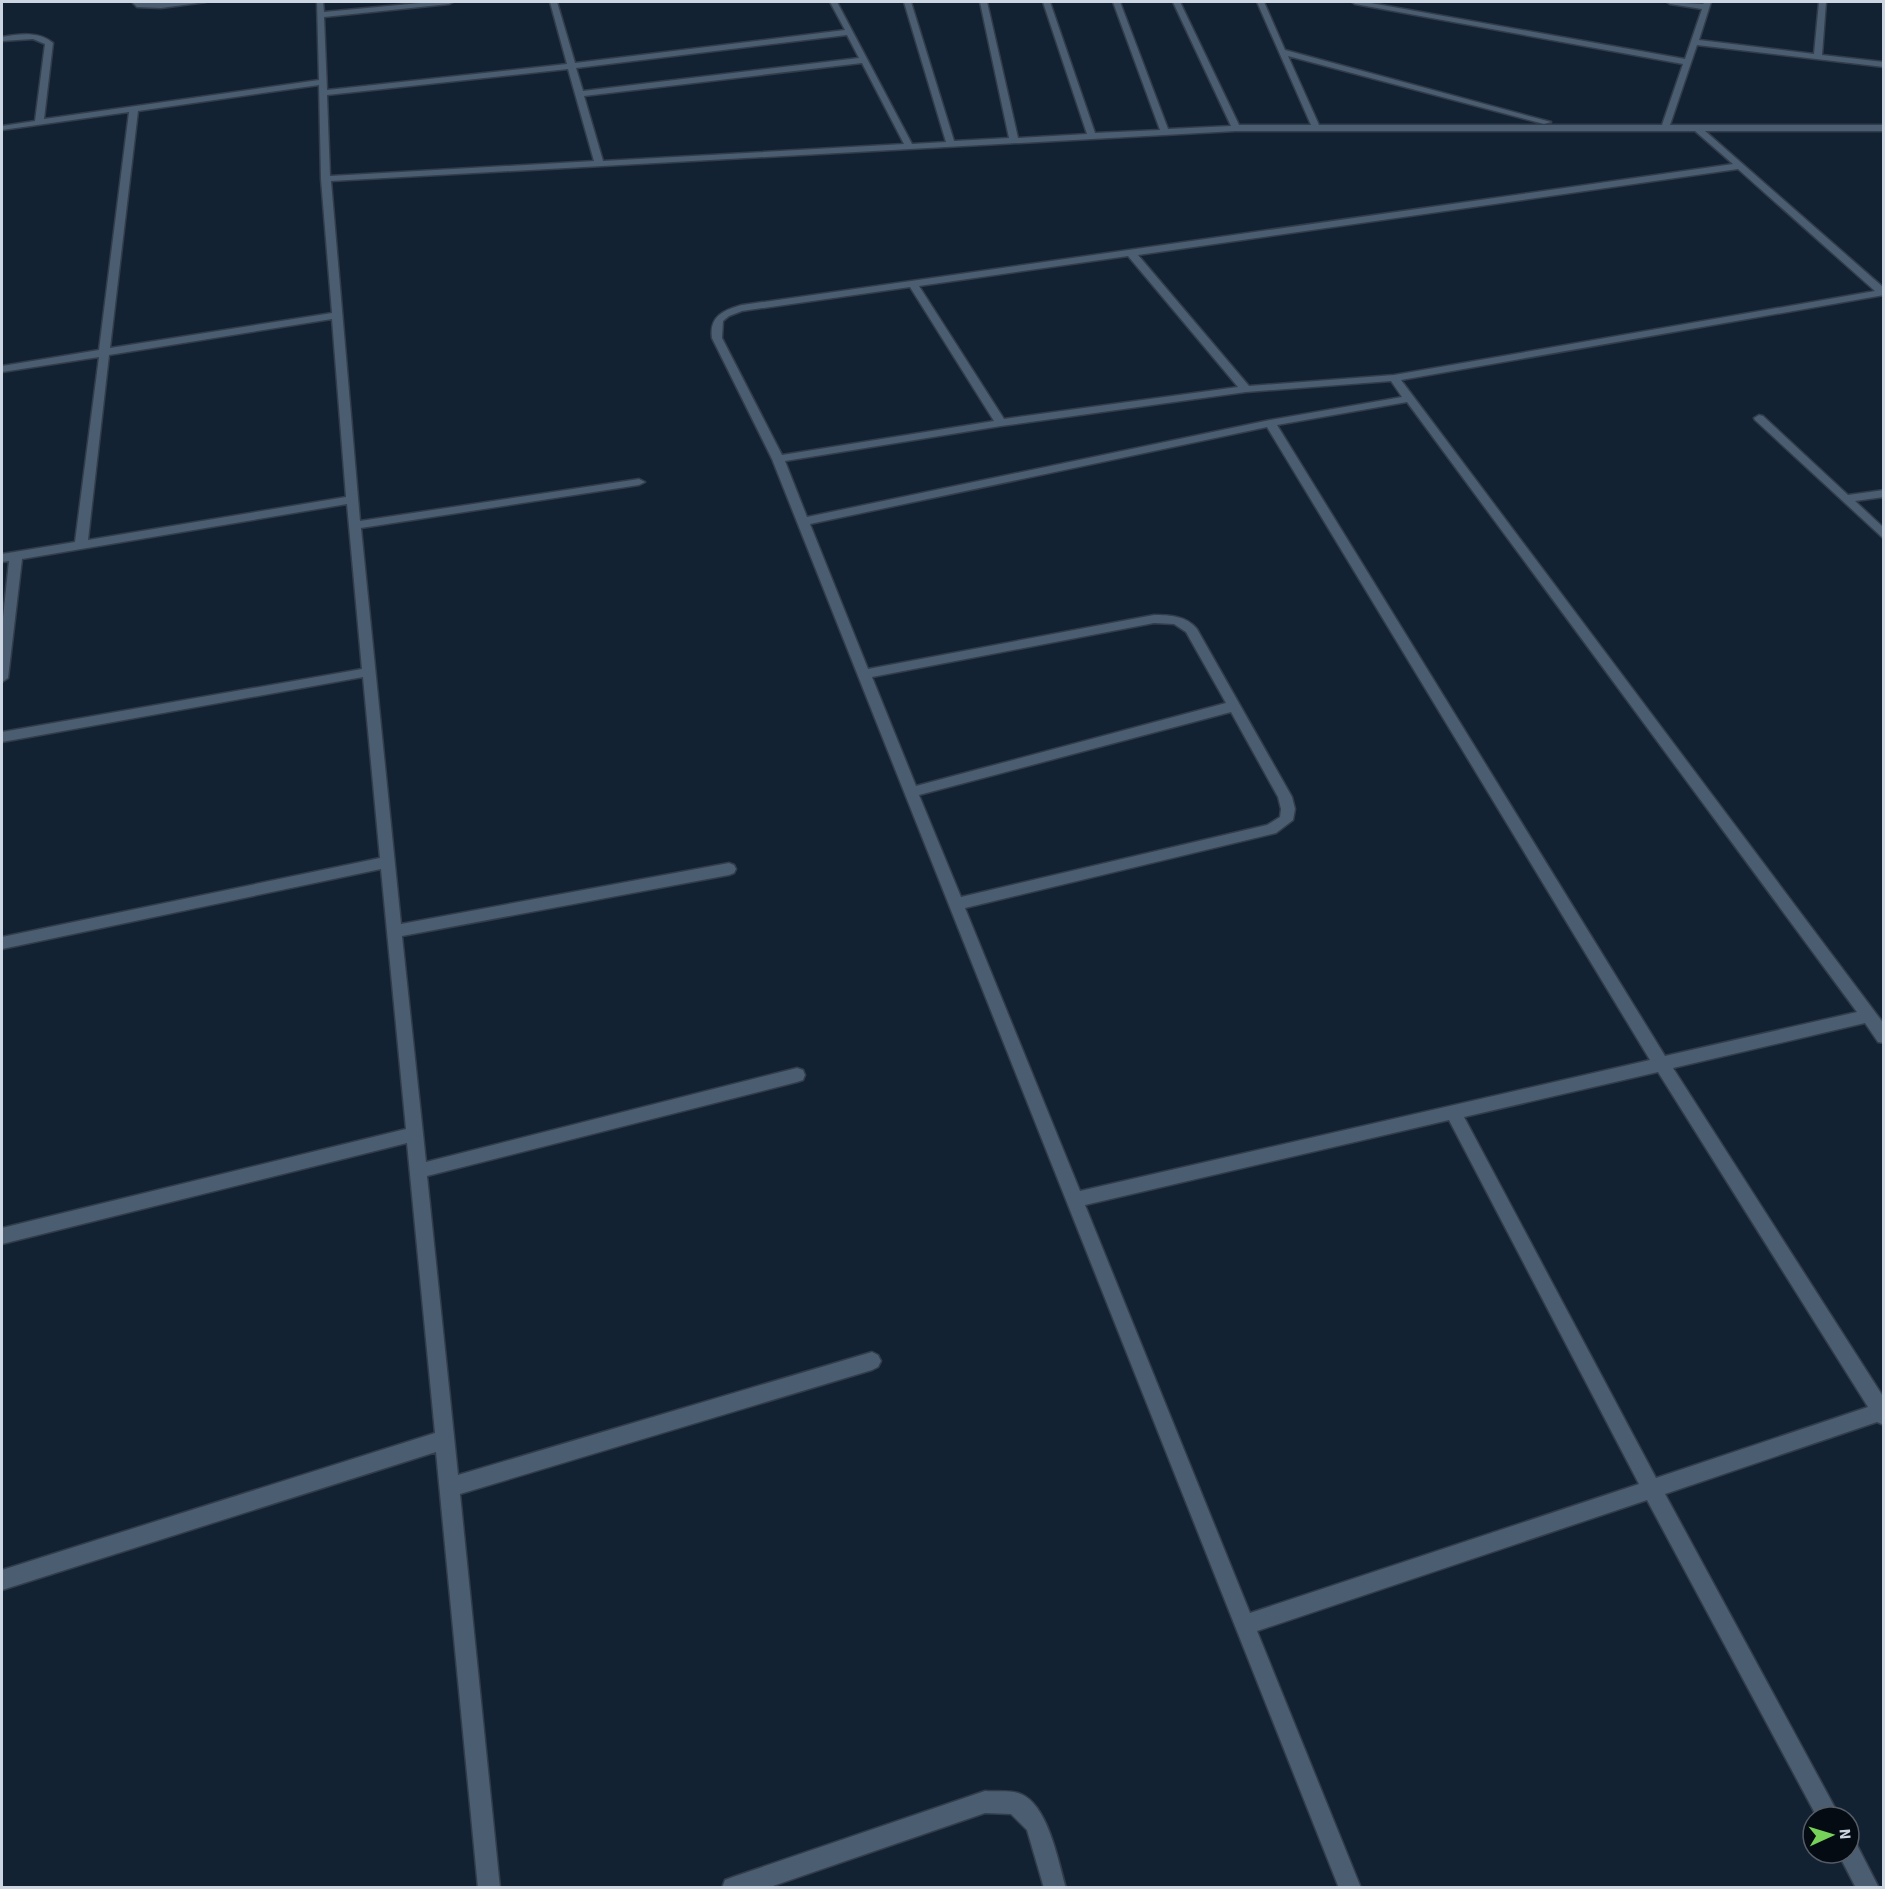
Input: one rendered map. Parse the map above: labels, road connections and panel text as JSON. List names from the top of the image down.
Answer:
{
  "north": "right"
}
